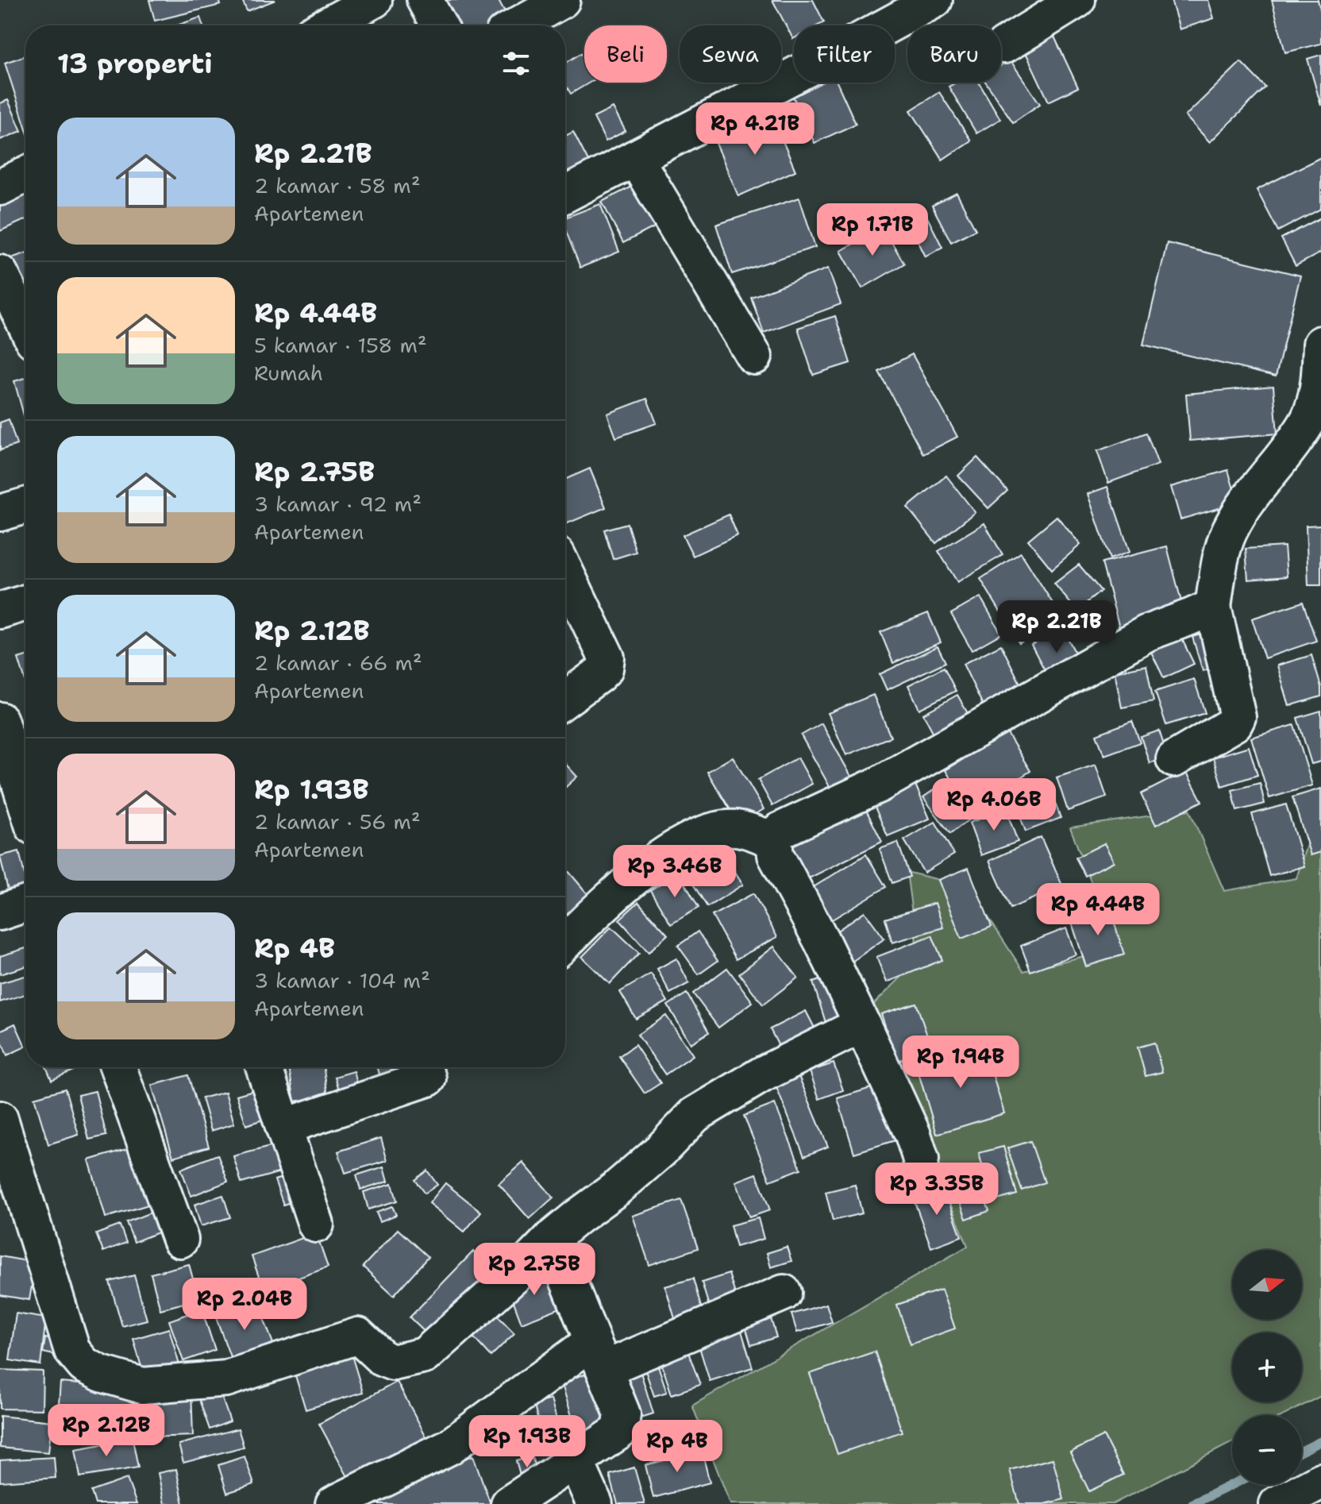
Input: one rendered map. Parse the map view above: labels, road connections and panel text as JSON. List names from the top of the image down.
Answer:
{
  "north": "right",
  "page": {
    "chip": [
      "Beli",
      "Sewa",
      "Filter",
      "Baru"
    ],
    "heading": "13 properti",
    "list": [
      {
        "name": "Rp 2.21B",
        "note": "2 kamar · 58 m² · Apartemen"
      },
      {
        "name": "Rp 4.44B",
        "note": "5 kamar · 158 m² · Rumah"
      },
      {
        "name": "Rp 2.75B",
        "note": "3 kamar · 92 m² · Apartemen"
      },
      {
        "name": "Rp 2.12B",
        "note": "2 kamar · 66 m² · Apartemen"
      },
      {
        "name": "Rp 1.93B",
        "note": "2 kamar · 56 m² · Apartemen"
      },
      {
        "name": "Rp 4B",
        "note": "3 kamar · 104 m² · Apartemen"
      }
    ],
    "price": [
      "Rp 4.21B",
      "Rp 1.71B",
      "Rp 2.21B",
      "Rp 4.06B",
      "Rp 3.46B",
      "Rp 4.44B",
      "Rp 1.94B",
      "Rp 3.35B",
      "Rp 2.75B",
      "Rp 2.04B",
      "Rp 2.12B",
      "Rp 1.93B",
      "Rp 4B"
    ],
    "map_buttons": ["+", "−"]
  }
}
